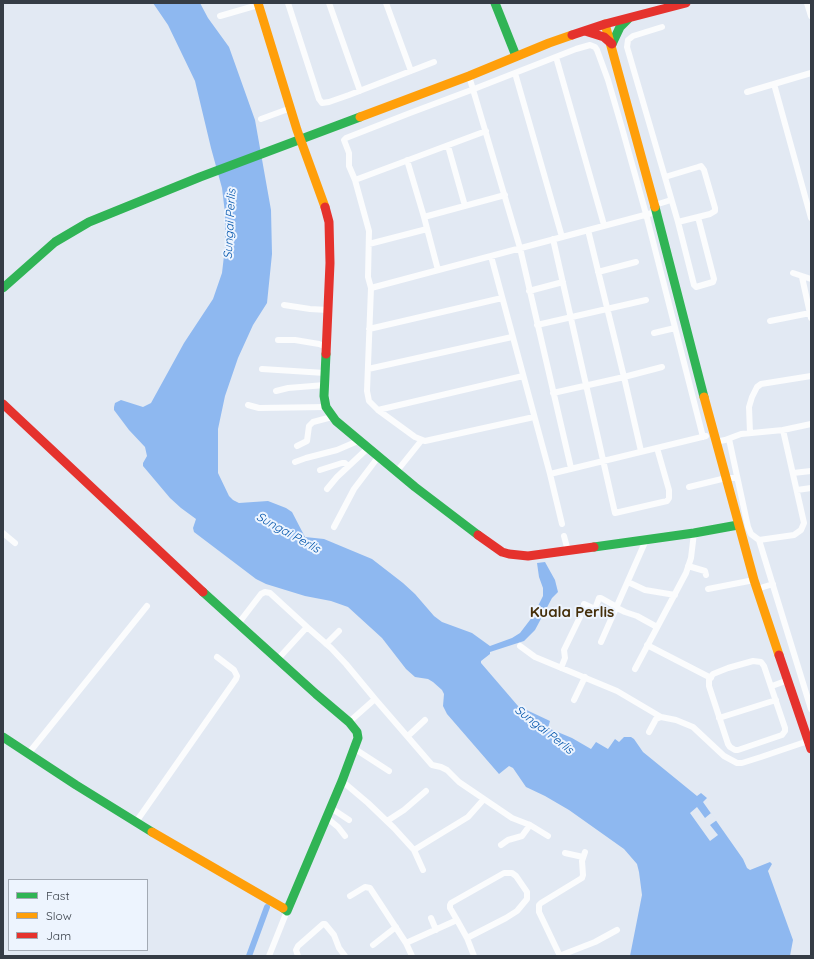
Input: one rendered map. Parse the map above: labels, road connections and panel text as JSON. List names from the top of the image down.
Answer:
{
  "districts": ["Kuala Perlis"],
  "water": ["Sungai Perlis"],
  "legend": ["Fast", "Slow", "Jam"]
}
